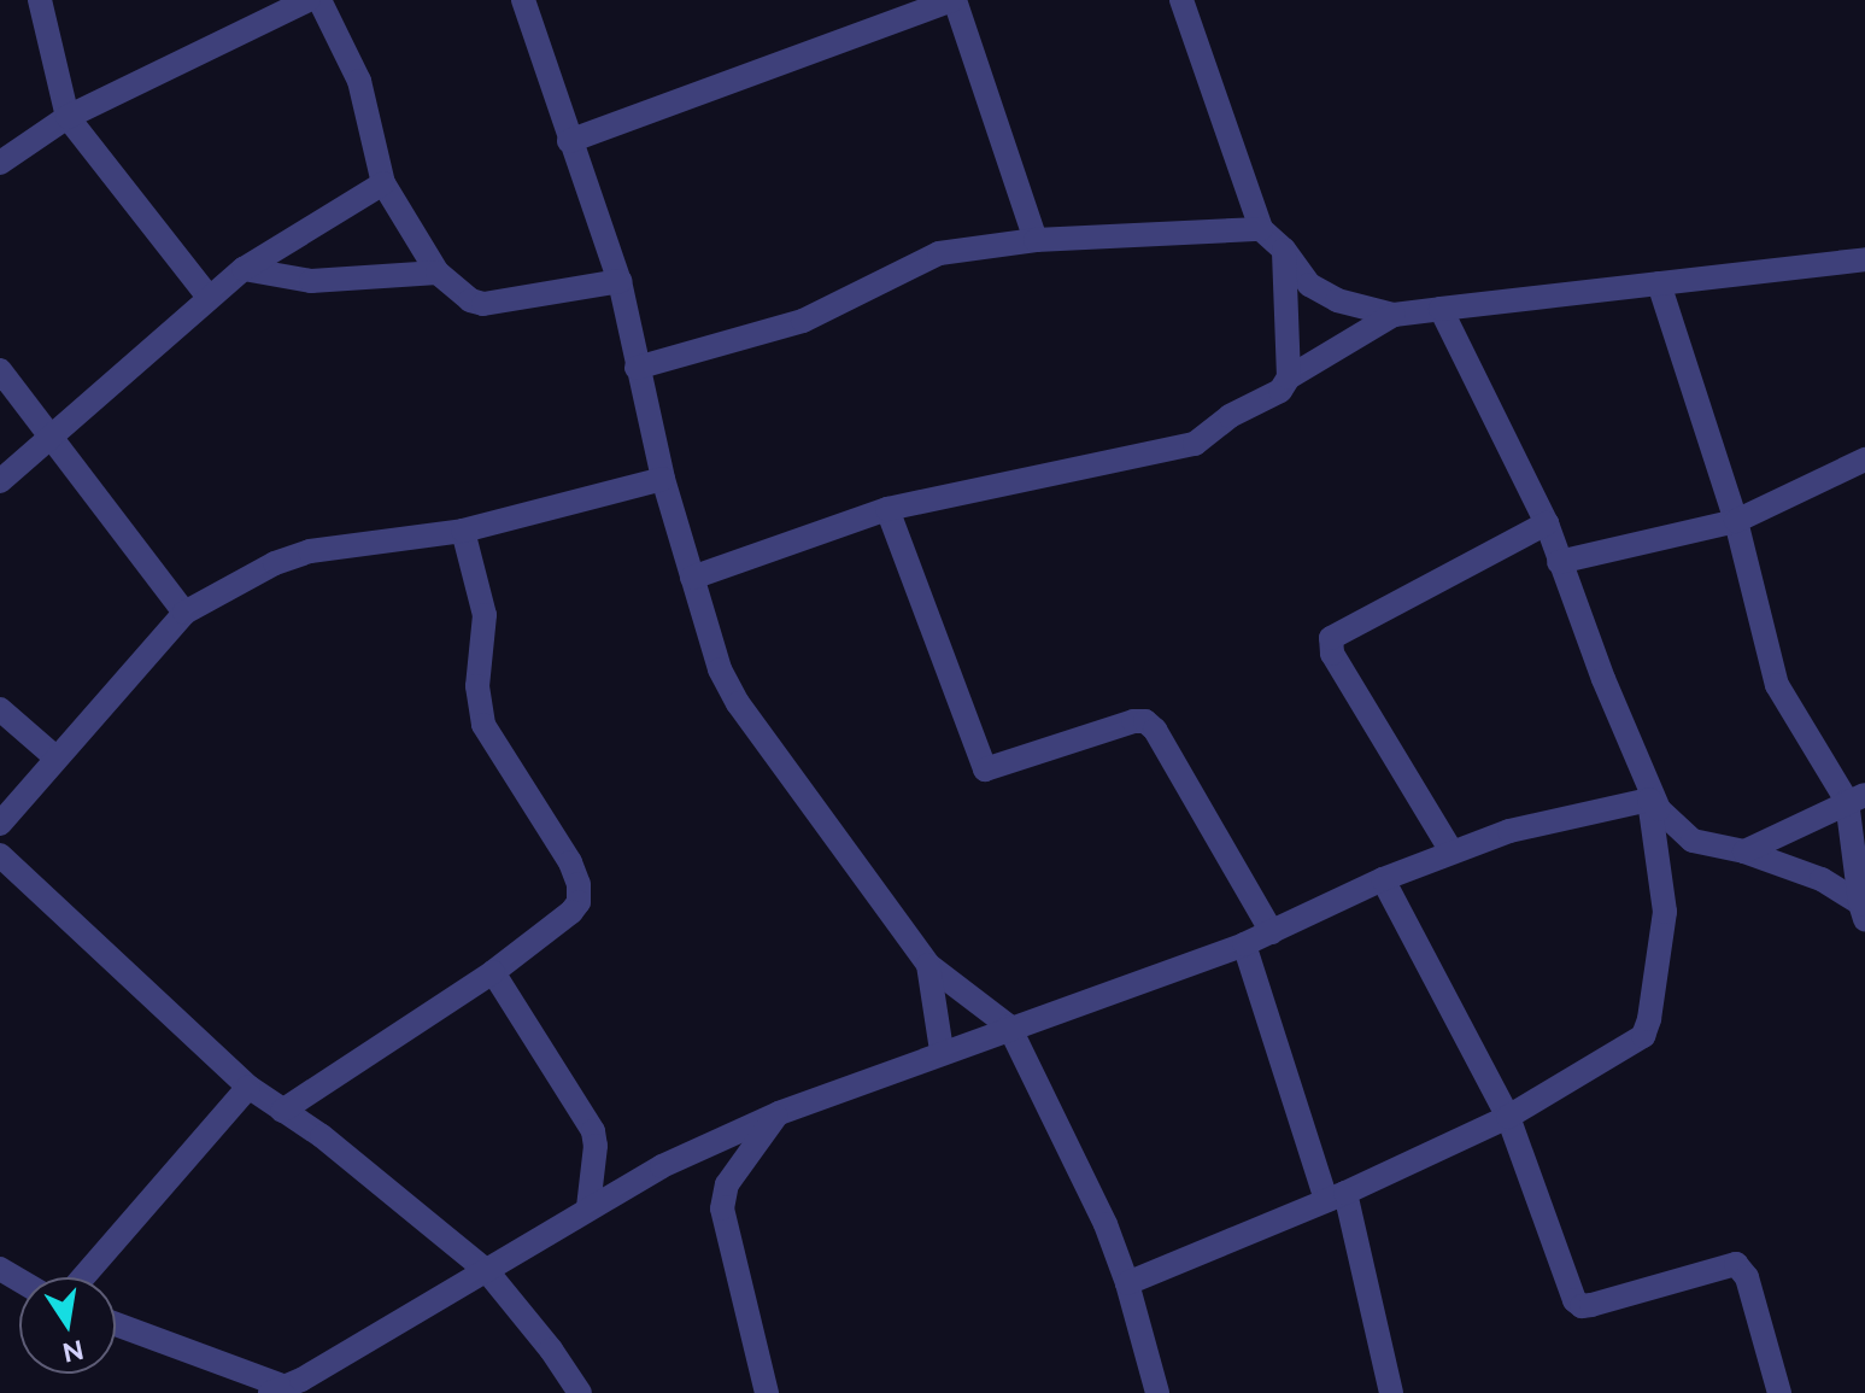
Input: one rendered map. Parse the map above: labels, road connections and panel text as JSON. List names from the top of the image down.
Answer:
{
  "north": "bottom"
}
